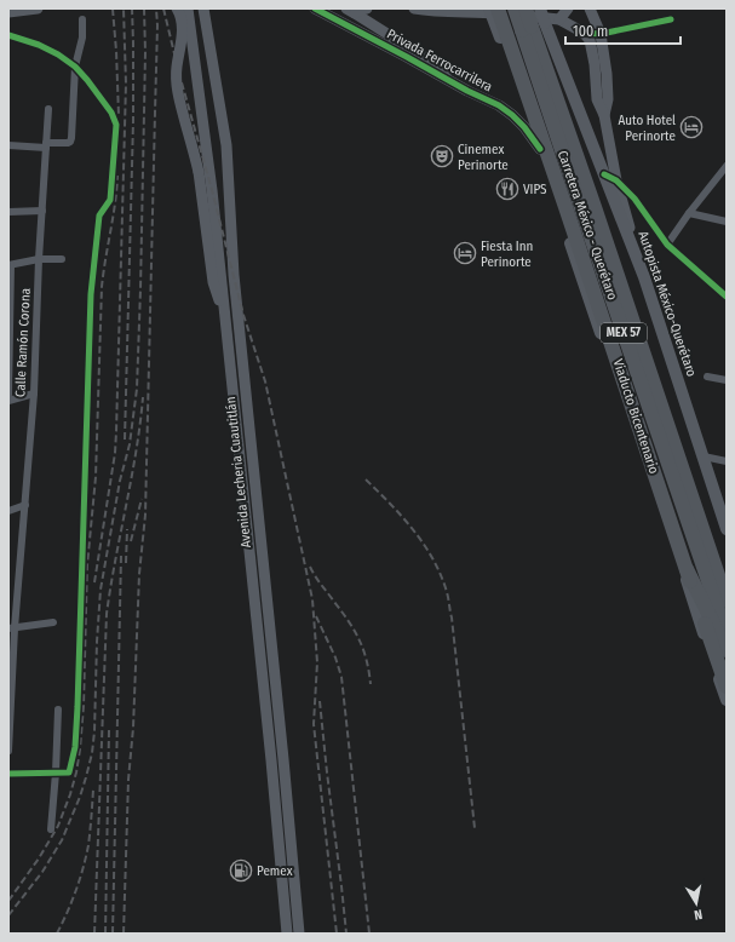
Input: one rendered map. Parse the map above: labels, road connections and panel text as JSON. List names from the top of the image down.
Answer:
{
  "streets": {
    "highway": ["Carretera México - Querétaro", "MEX 57", "Viaducto Bicentenario"],
    "main road": ["Privada Ferrocarrilera", "Autopista México-Querétaro", "Avenida Lecheria Cuautitlán"],
    "street": ["Calle Ramón Corona"]
  },
  "crossings": [
    ["Carretera México - Querétaro", "Autopista México-Querétaro"]
  ],
  "places": {
    "hotel": ["Auto Hotel Perinorte", "Fiesta Inn Perinorte"],
    "theatre": ["Cinemex Perinorte"],
    "restaurant": ["VIPS"],
    "fuel station": ["Pemex"]
  },
  "scale_bar": "100 m",
  "north": "bottom"
}
